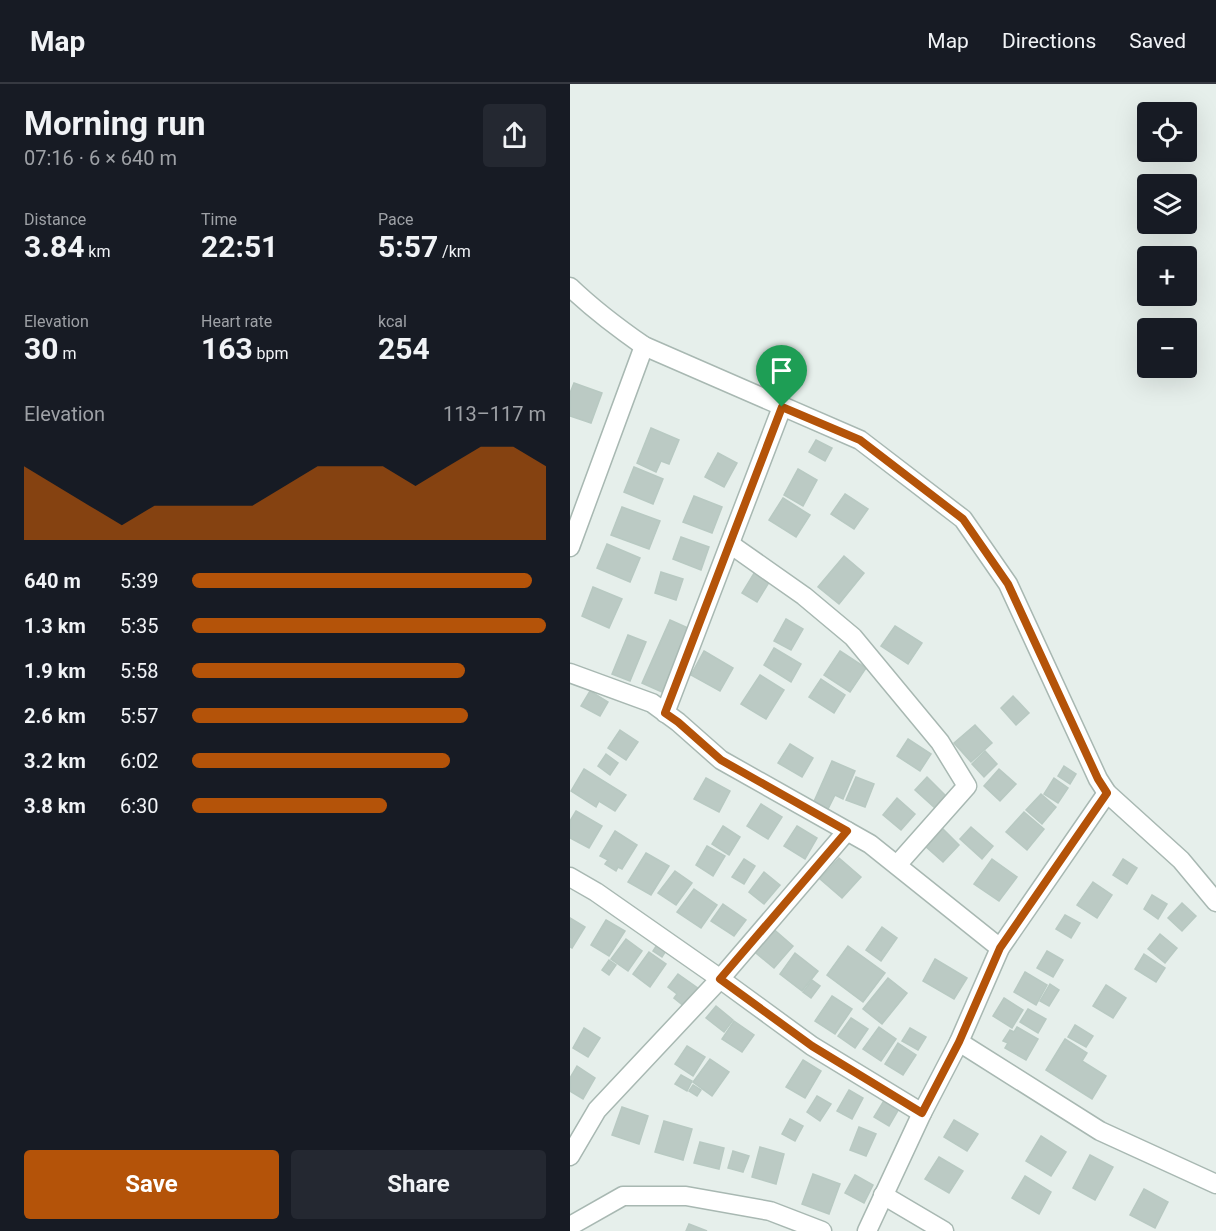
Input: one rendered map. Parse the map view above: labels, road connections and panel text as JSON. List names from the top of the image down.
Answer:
{
  "page": {
    "header": "Map",
    "nav": ["Map", "Directions", "Saved"],
    "heading": ["Morning run", "07:16 · 6 × 640 m"],
    "map_buttons": ["+", "−"],
    "stats": [
      ["Distance", "3.84 km"],
      ["Time", "22:51"],
      ["Pace", "5:57 /km"],
      ["Elevation", "30 m"],
      ["Heart rate", "163 bpm"],
      ["kcal", "254"]
    ],
    "chart": ["Elevation", "113–117 m"],
    "list": [
      {
        "name": "640 m",
        "note": "5:39"
      },
      {
        "name": "1.3 km",
        "note": "5:35"
      },
      {
        "name": "1.9 km",
        "note": "5:58"
      },
      {
        "name": "2.6 km",
        "note": "5:57"
      },
      {
        "name": "3.2 km",
        "note": "6:02"
      },
      {
        "name": "3.8 km",
        "note": "6:30"
      }
    ],
    "buttons": ["Save", "Share"]
  }
}
